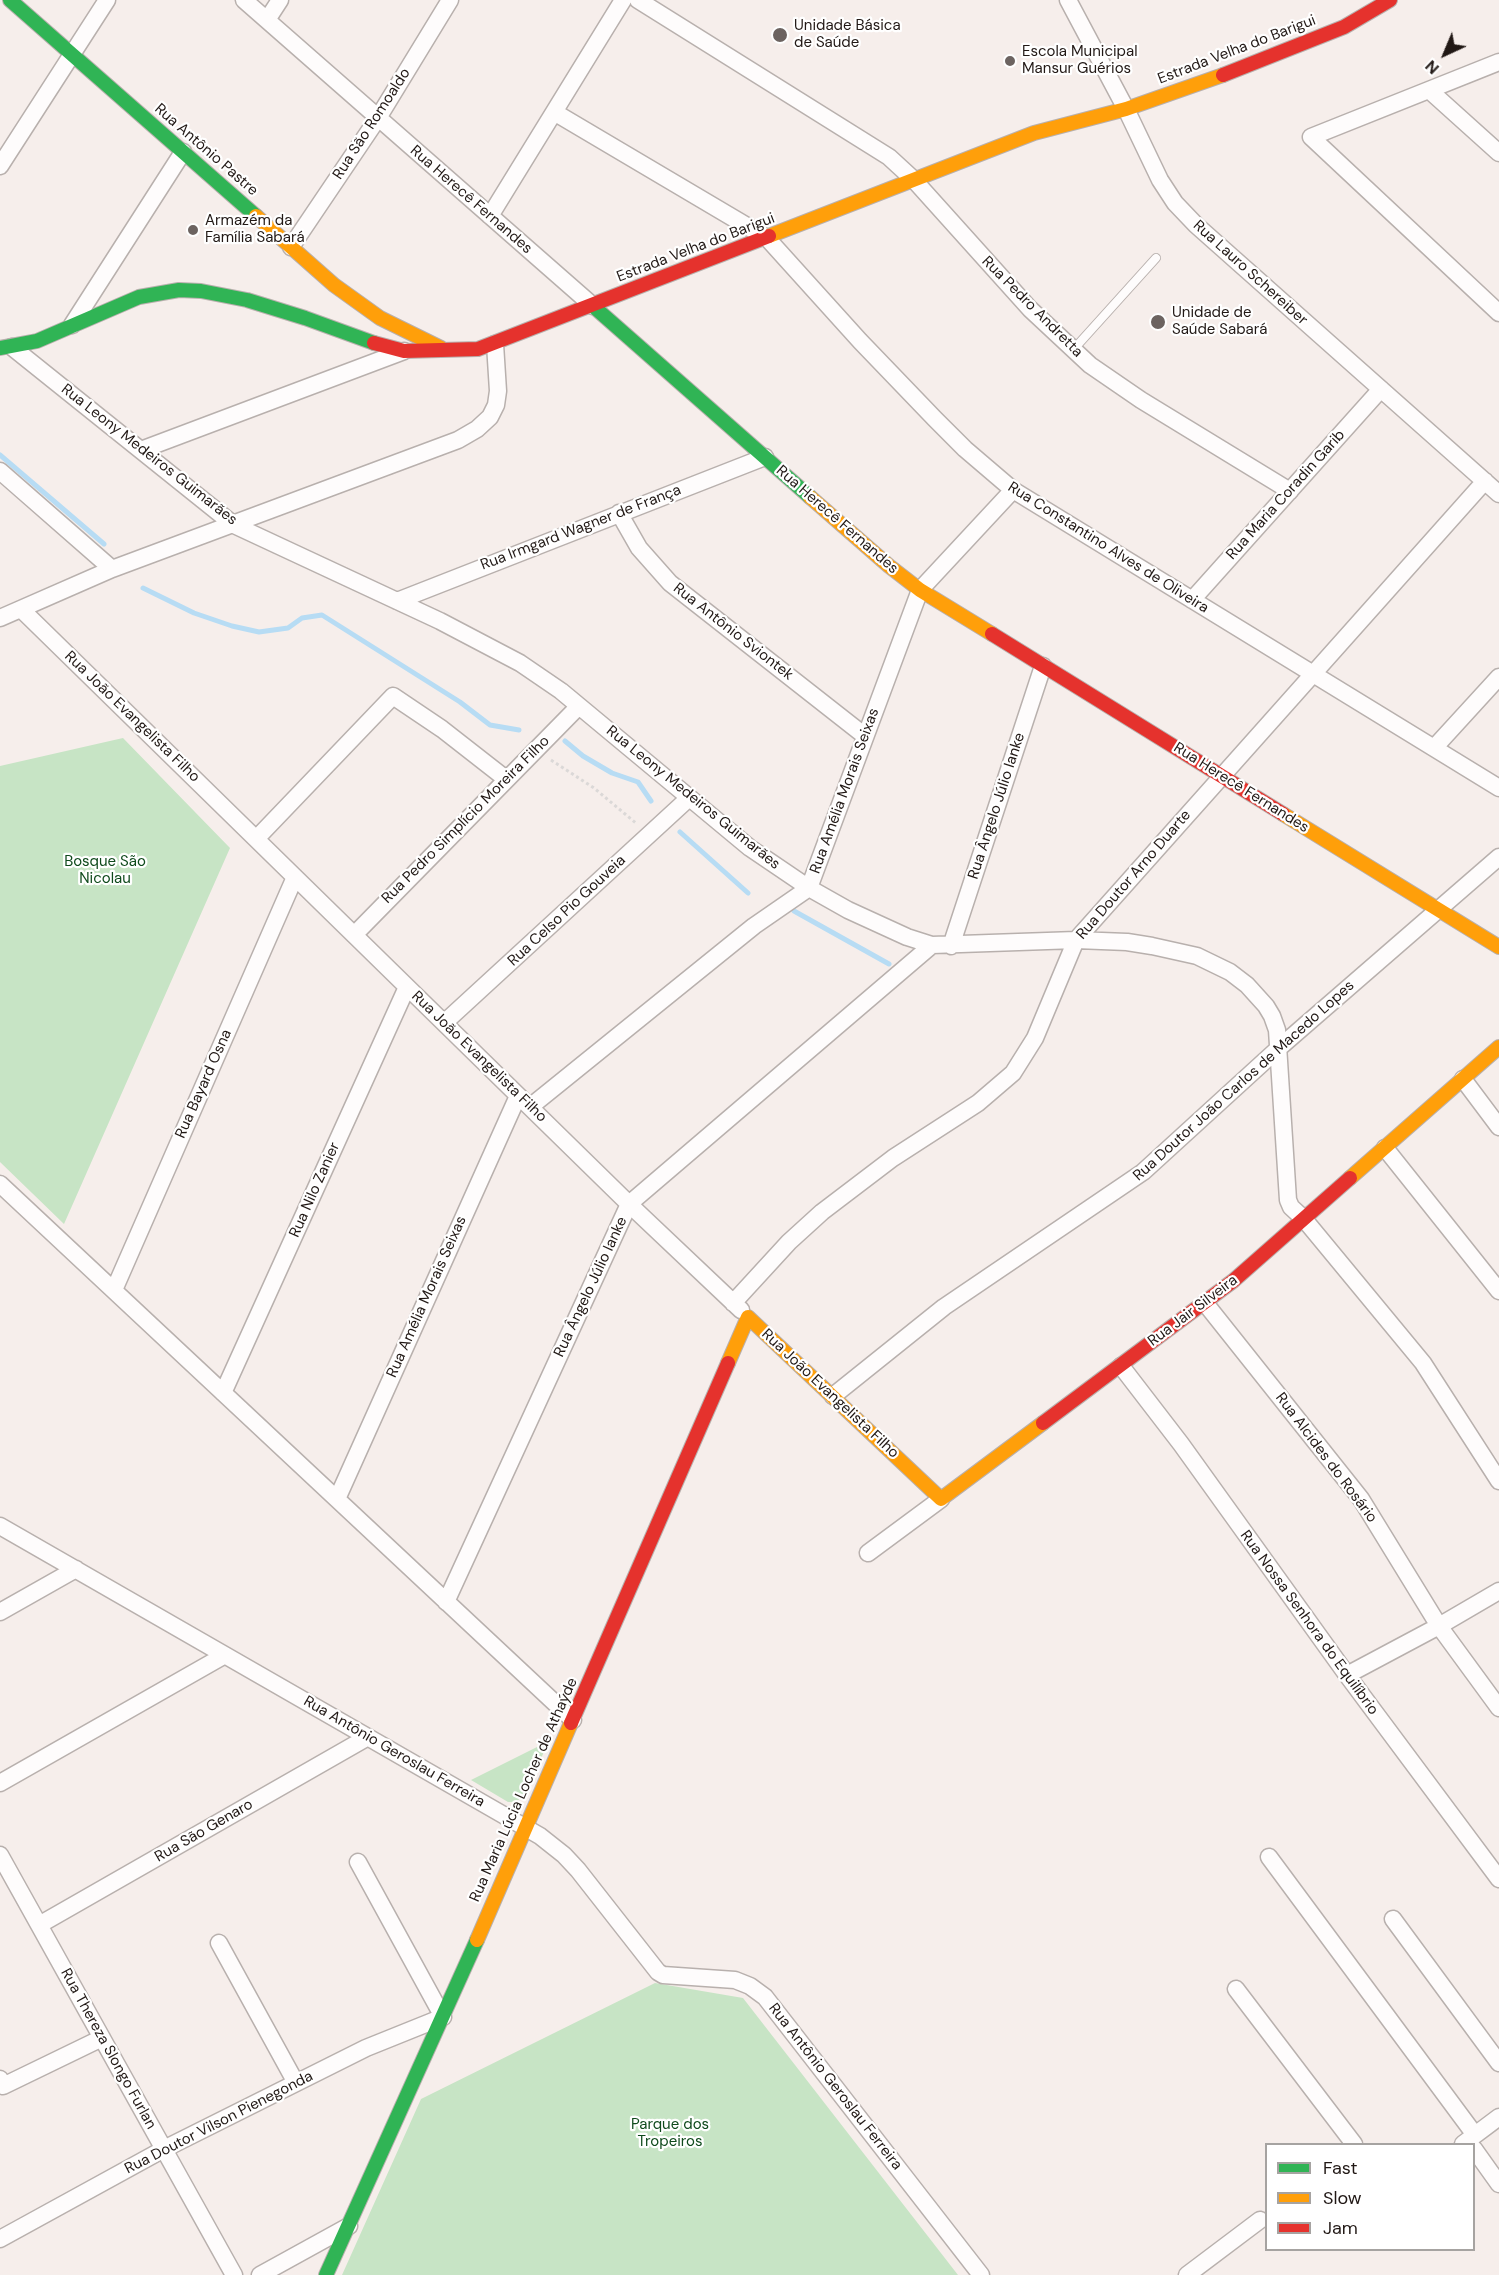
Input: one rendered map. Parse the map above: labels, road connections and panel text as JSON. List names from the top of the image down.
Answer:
{
  "streets": {
    "street": [
      "Estrada Velha do Barigui",
      "Rua São Romoaldo",
      "Rua Antônio Pastre",
      "Rua Herecê Fernandes",
      "Rua Lauro Schereiber",
      "Rua Pedro Andretta",
      "Rua Leony Medeiros Guimarães",
      "Rua Maria Coradin Garib",
      "Rua Irmgard Wagner de França",
      "Rua Constantino Alves de Oliveira",
      "Rua Antônio Sviontek",
      "Rua João Evangelista Filho",
      "Rua Amélia Morais Seixas",
      "Rua Ângelo Júlio Ianke",
      "Rua Pedro Simplício Moreira Filho",
      "Rua Doutor Arno Duarte",
      "Rua Celso Pio Gouveia",
      "Rua Doutor João Carlos de Macedo Lopes",
      "Rua Bayard Osna",
      "Rua Nilo Zanier",
      "Rua Jair Silveira",
      "Rua Alcides do Rosário",
      "Rua Nossa Senhora do Equilíbrio",
      "Rua Antônio Geroslau Ferreira",
      "Rua Maria Lúcia Locher de Athaýde",
      "Rua São Genaro",
      "Rua Thereza Slongo Furlan",
      "Rua Doutor Vilson Pienegonda"
    ]
  },
  "crossings": [
    ["Estrada Velha do Barigui", "Rua Antônio Pastre"],
    ["Estrada Velha do Barigui", "Rua Herecê Fernandes"],
    ["Estrada Velha do Barigui", "Rua Lauro Schereiber"],
    ["Estrada Velha do Barigui", "Rua Pedro Andretta"],
    ["Estrada Velha do Barigui", "Rua Leony Medeiros Guimarães"],
    ["Estrada Velha do Barigui", "Rua Constantino Alves de Oliveira"],
    ["Rua São Romoaldo", "Rua Antônio Pastre"],
    ["Rua São Romoaldo", "Rua Herecê Fernandes"],
    ["Rua Herecê Fernandes", "Rua Irmgard Wagner de França"],
    ["Rua Herecê Fernandes", "Rua Amélia Morais Seixas"],
    ["Rua Herecê Fernandes", "Rua Ângelo Júlio Ianke"],
    ["Rua Herecê Fernandes", "Rua Doutor Arno Duarte"],
    ["Rua Herecê Fernandes", "Rua Doutor João Carlos de Macedo Lopes"],
    ["Rua Lauro Schereiber", "Rua Maria Coradin Garib"],
    ["Rua Lauro Schereiber", "Rua Doutor Arno Duarte"],
    ["Rua Pedro Andretta", "Rua Maria Coradin Garib"],
    ["Rua Leony Medeiros Guimarães", "Rua Irmgard Wagner de França"],
    ["Rua Leony Medeiros Guimarães", "Rua Amélia Morais Seixas"],
    ["Rua Leony Medeiros Guimarães", "Rua Ângelo Júlio Ianke"],
    ["Rua Leony Medeiros Guimarães", "Rua Pedro Simplício Moreira Filho"],
    ["Rua Leony Medeiros Guimarães", "Rua Doutor Arno Duarte"],
    ["Rua Leony Medeiros Guimarães", "Rua Celso Pio Gouveia"],
    ["Rua Leony Medeiros Guimarães", "Rua Doutor João Carlos de Macedo Lopes"],
    ["Rua Leony Medeiros Guimarães", "Rua Jair Silveira"],
    ["Rua Maria Coradin Garib", "Rua Constantino Alves de Oliveira"],
    ["Rua Irmgard Wagner de França", "Rua Antônio Sviontek"],
    ["Rua Constantino Alves de Oliveira", "Rua Amélia Morais Seixas"],
    ["Rua Constantino Alves de Oliveira", "Rua Doutor Arno Duarte"],
    ["Rua Antônio Sviontek", "Rua Amélia Morais Seixas"],
    ["Rua João Evangelista Filho", "Rua Amélia Morais Seixas"],
    ["Rua João Evangelista Filho", "Rua Ângelo Júlio Ianke"],
    ["Rua João Evangelista Filho", "Rua Pedro Simplício Moreira Filho"],
    ["Rua João Evangelista Filho", "Rua Doutor Arno Duarte"],
    ["Rua João Evangelista Filho", "Rua Celso Pio Gouveia"],
    ["Rua João Evangelista Filho", "Rua Doutor João Carlos de Macedo Lopes"],
    ["Rua João Evangelista Filho", "Rua Bayard Osna"],
    ["Rua João Evangelista Filho", "Rua Nilo Zanier"],
    ["Rua João Evangelista Filho", "Rua Jair Silveira"],
    ["Rua João Evangelista Filho", "Rua Maria Lúcia Locher de Athaýde"],
    ["Rua Jair Silveira", "Rua Alcides do Rosário"],
    ["Rua Jair Silveira", "Rua Nossa Senhora do Equilíbrio"],
    ["Rua Antônio Geroslau Ferreira", "Rua Maria Lúcia Locher de Athaýde"],
    ["Rua Antônio Geroslau Ferreira", "Rua São Genaro"],
    ["Rua Maria Lúcia Locher de Athaýde", "Rua Doutor Vilson Pienegonda"],
    ["Rua São Genaro", "Rua Thereza Slongo Furlan"],
    ["Rua Thereza Slongo Furlan", "Rua Doutor Vilson Pienegonda"]
  ],
  "parks": ["Bosque São Nicolau", "Parque dos Tropeiros"],
  "places": [
    "Unidade Básica de Saúde",
    "Escola Municipal Mansur Guérios",
    "Armazém da Família Sabará",
    "Unidade de Saúde Sabará"
  ],
  "legend": ["Fast", "Slow", "Jam"],
  "north": "bottom left"
}
